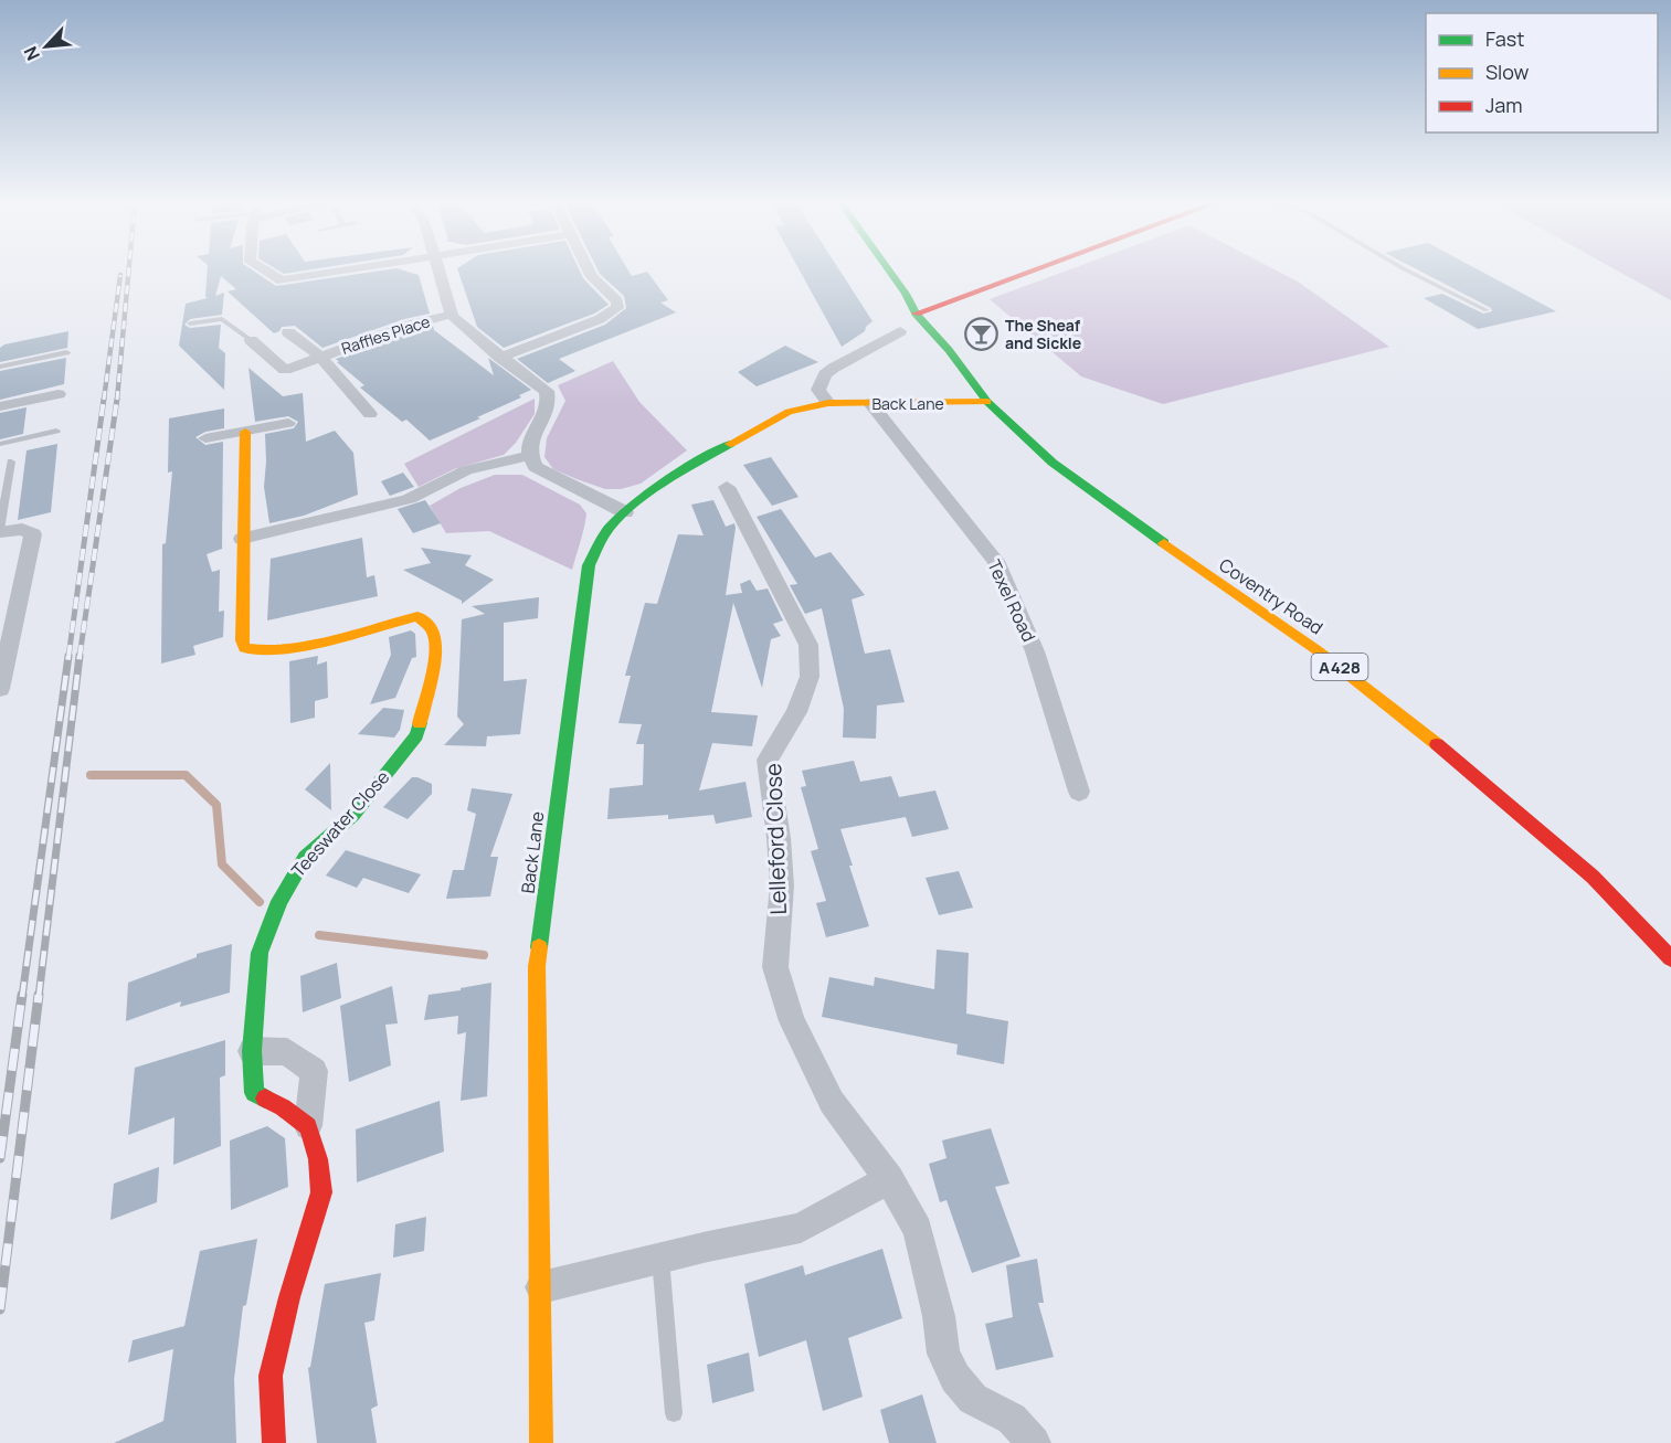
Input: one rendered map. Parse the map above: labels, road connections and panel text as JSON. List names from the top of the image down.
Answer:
{
  "streets": {
    "street": [
      "Raffles Place",
      "Back Lane",
      "Coventry Road",
      "Texel Road",
      "A428",
      "Teeswater Close",
      "Lelleford Close"
    ]
  },
  "crossings": [
    ["Back Lane", "Coventry Road"],
    ["Back Lane", "Texel Road"],
    ["Coventry Road", "A428"]
  ],
  "places": {
    "bar": ["The Sheaf and Sickle"]
  },
  "legend": ["Fast", "Slow", "Jam"],
  "north": "bottom left"
}
